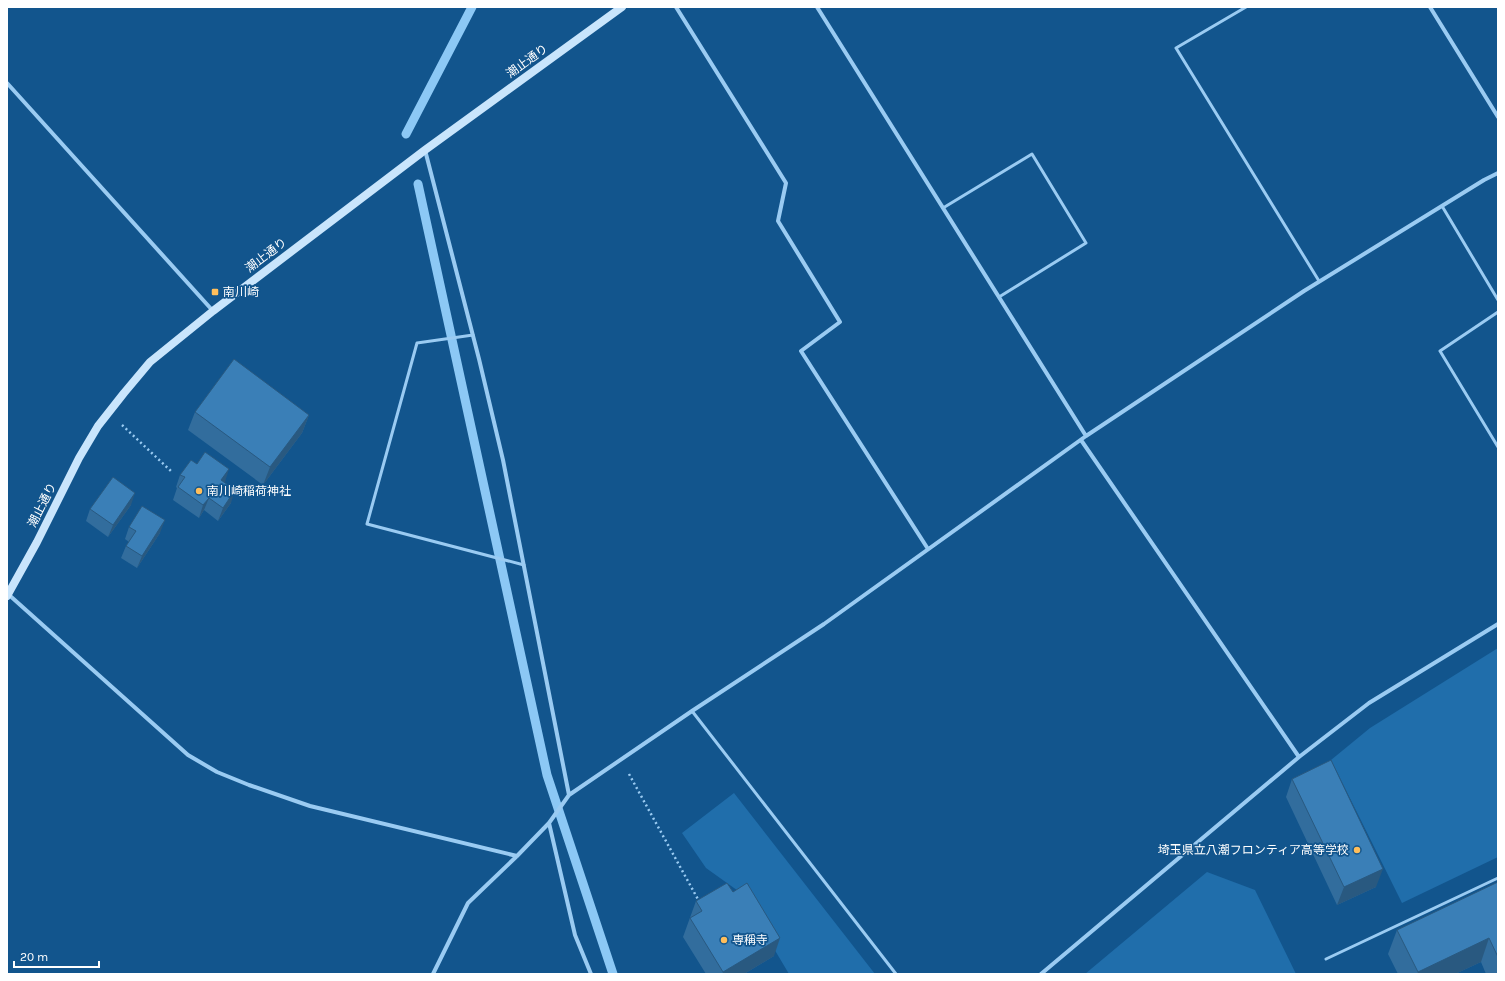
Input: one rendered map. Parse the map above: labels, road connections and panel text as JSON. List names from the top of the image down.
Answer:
{
  "streets": {
    "street": ["潮止通り"]
  },
  "places": {
    "transit": ["南川崎"],
    "other": ["南川崎稲荷神社", "埼玉県立八潮フロンティア高等学校", "専稱寺"]
  },
  "scale_bar": "20 m"
}
